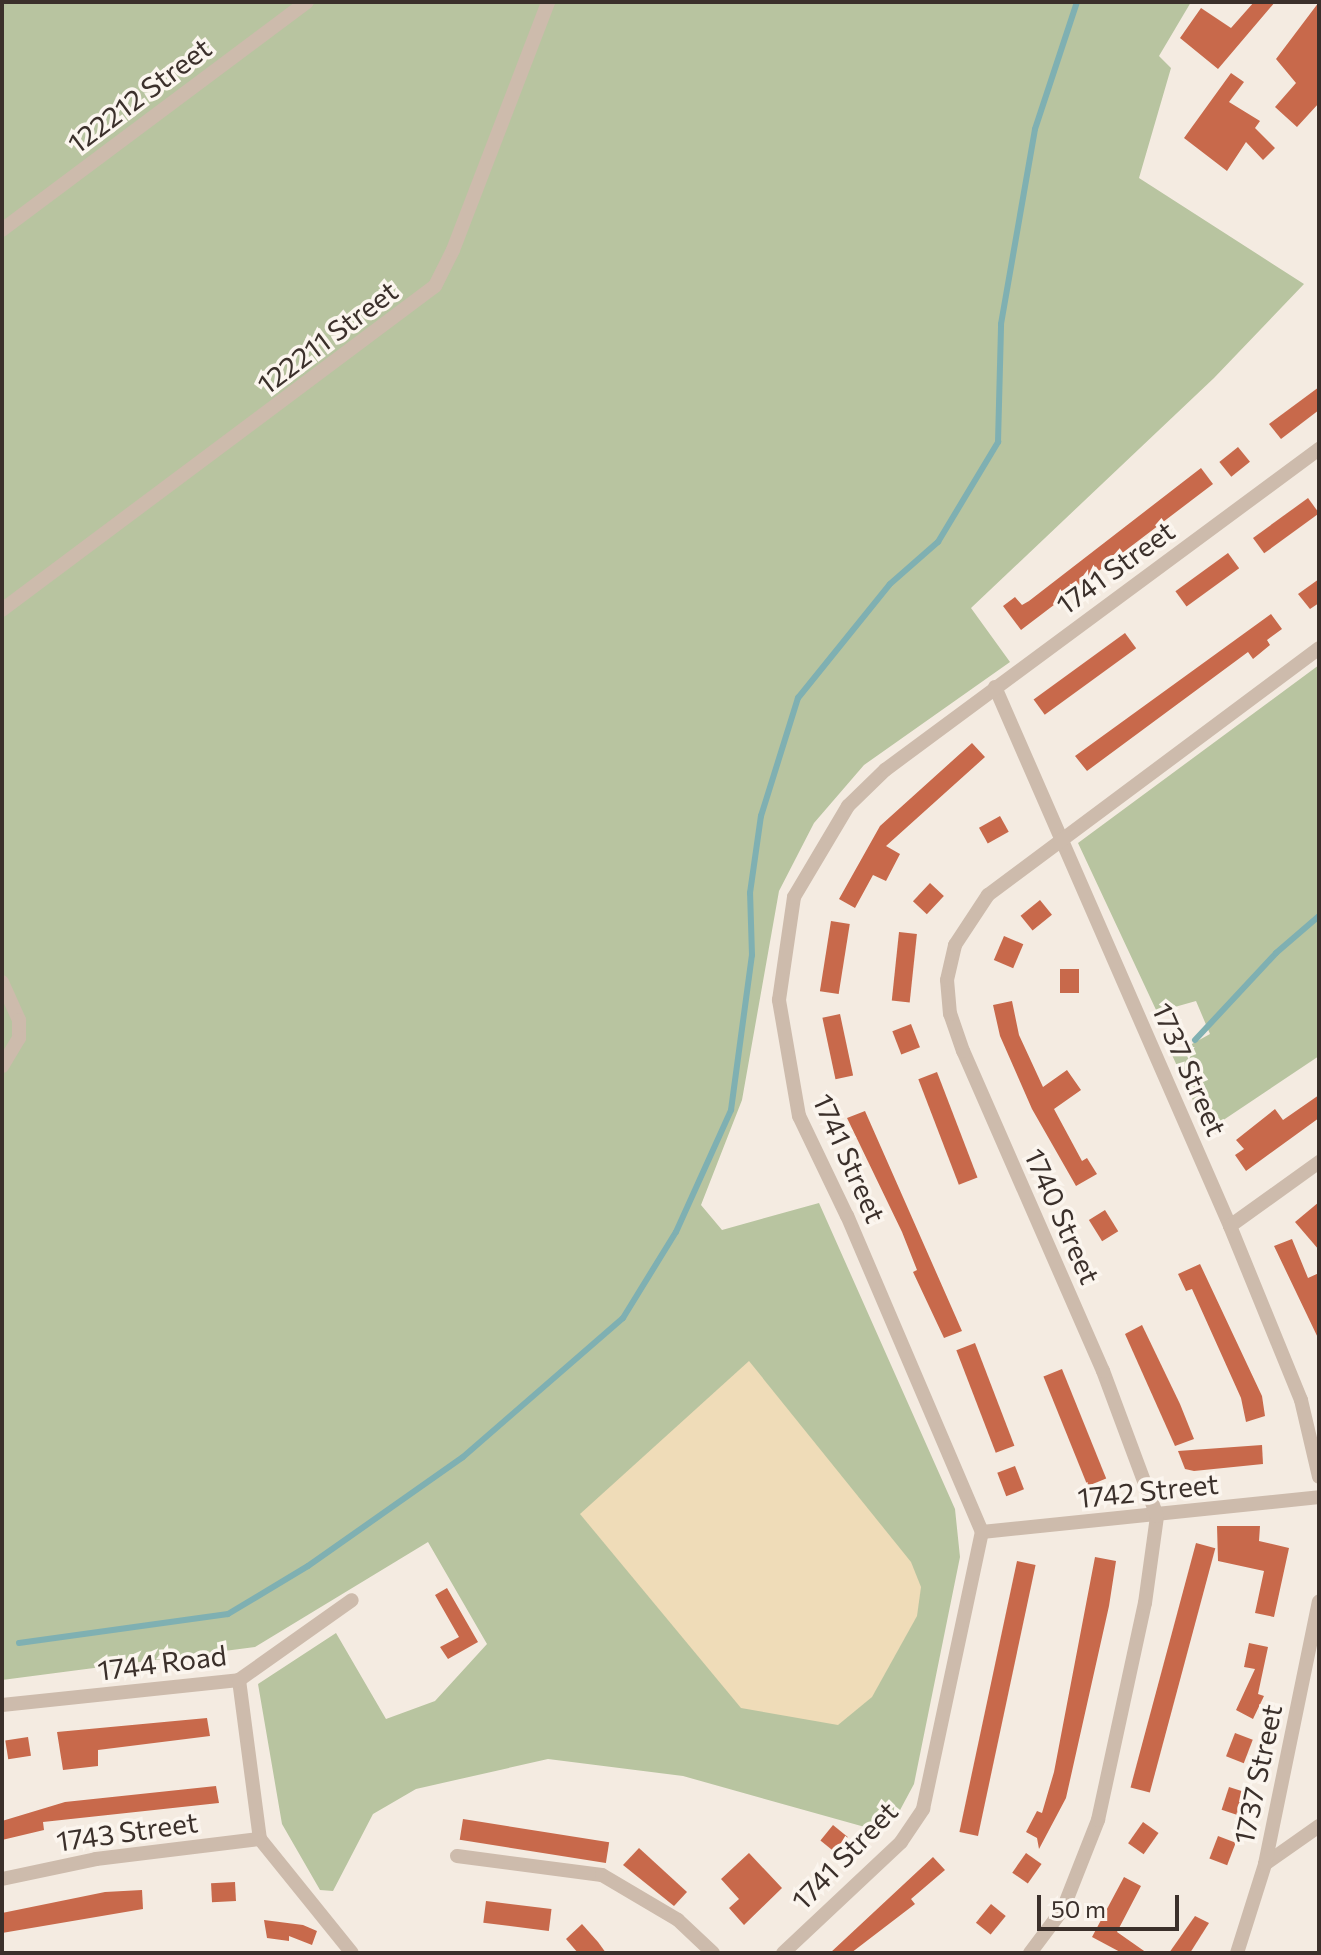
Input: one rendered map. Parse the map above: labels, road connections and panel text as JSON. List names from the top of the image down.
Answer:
{
  "streets": {
    "street": [
      "122212 Street",
      "122211 Street",
      "1741 Street",
      "1737 Street",
      "1740 Street",
      "1742 Street",
      "1744 Road",
      "1743 Street"
    ]
  },
  "crossings": [
    ["1741 Street", "1737 Street"],
    ["1741 Street", "1742 Street"],
    ["1737 Street", "1740 Street"],
    ["1740 Street", "1742 Street"]
  ],
  "scale_bar": "50 m"
}
